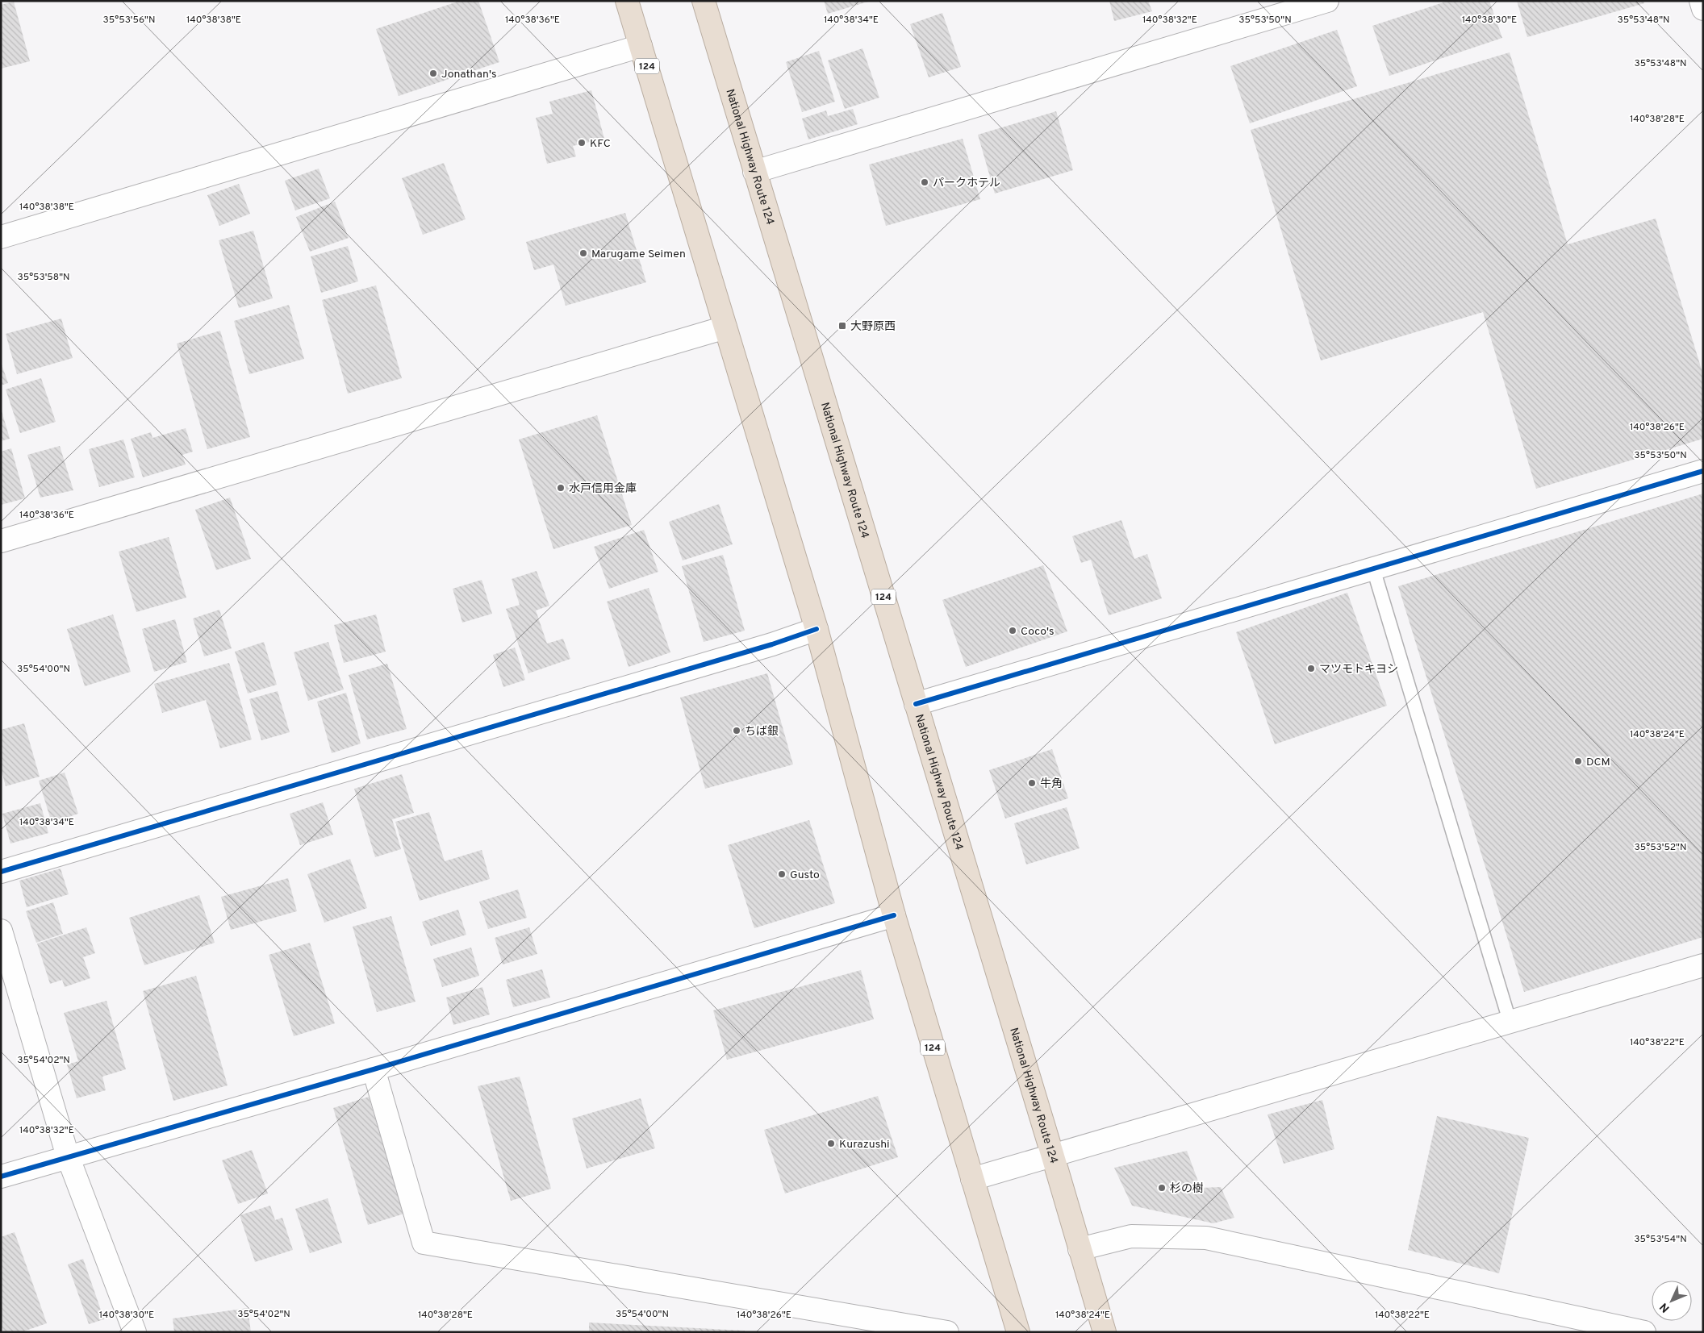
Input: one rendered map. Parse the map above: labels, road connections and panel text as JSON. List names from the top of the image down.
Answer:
{
  "streets": {
    "highway": ["124", "National Highway Route 124"]
  },
  "places": {
    "other": [
      "Jonathan's",
      "KFC",
      "パークホテル",
      "Marugame Seimen",
      "水戸信用金庫",
      "Coco's",
      "マツモトキヨシ",
      "ちば銀",
      "DCM",
      "牛角",
      "Gusto",
      "Kurazushi",
      "杉の樹"
    ],
    "transit": ["大野原西"]
  },
  "north": "bottom left",
  "coordinates": [
    "140°38'38\"E",
    "140°38'36\"E",
    "140°38'34\"E",
    "140°38'32\"E",
    "140°38'30\"E",
    "35°53'56\"N",
    "35°53'50\"N",
    "35°53'48\"N",
    "140°38'28\"E",
    "35°53'58\"N",
    "140°38'26\"E",
    "35°54'00\"N",
    "140°38'24\"E",
    "35°53'52\"N",
    "140°38'22\"E",
    "35°54'02\"N",
    "35°53'54\"N"
  ]
}
